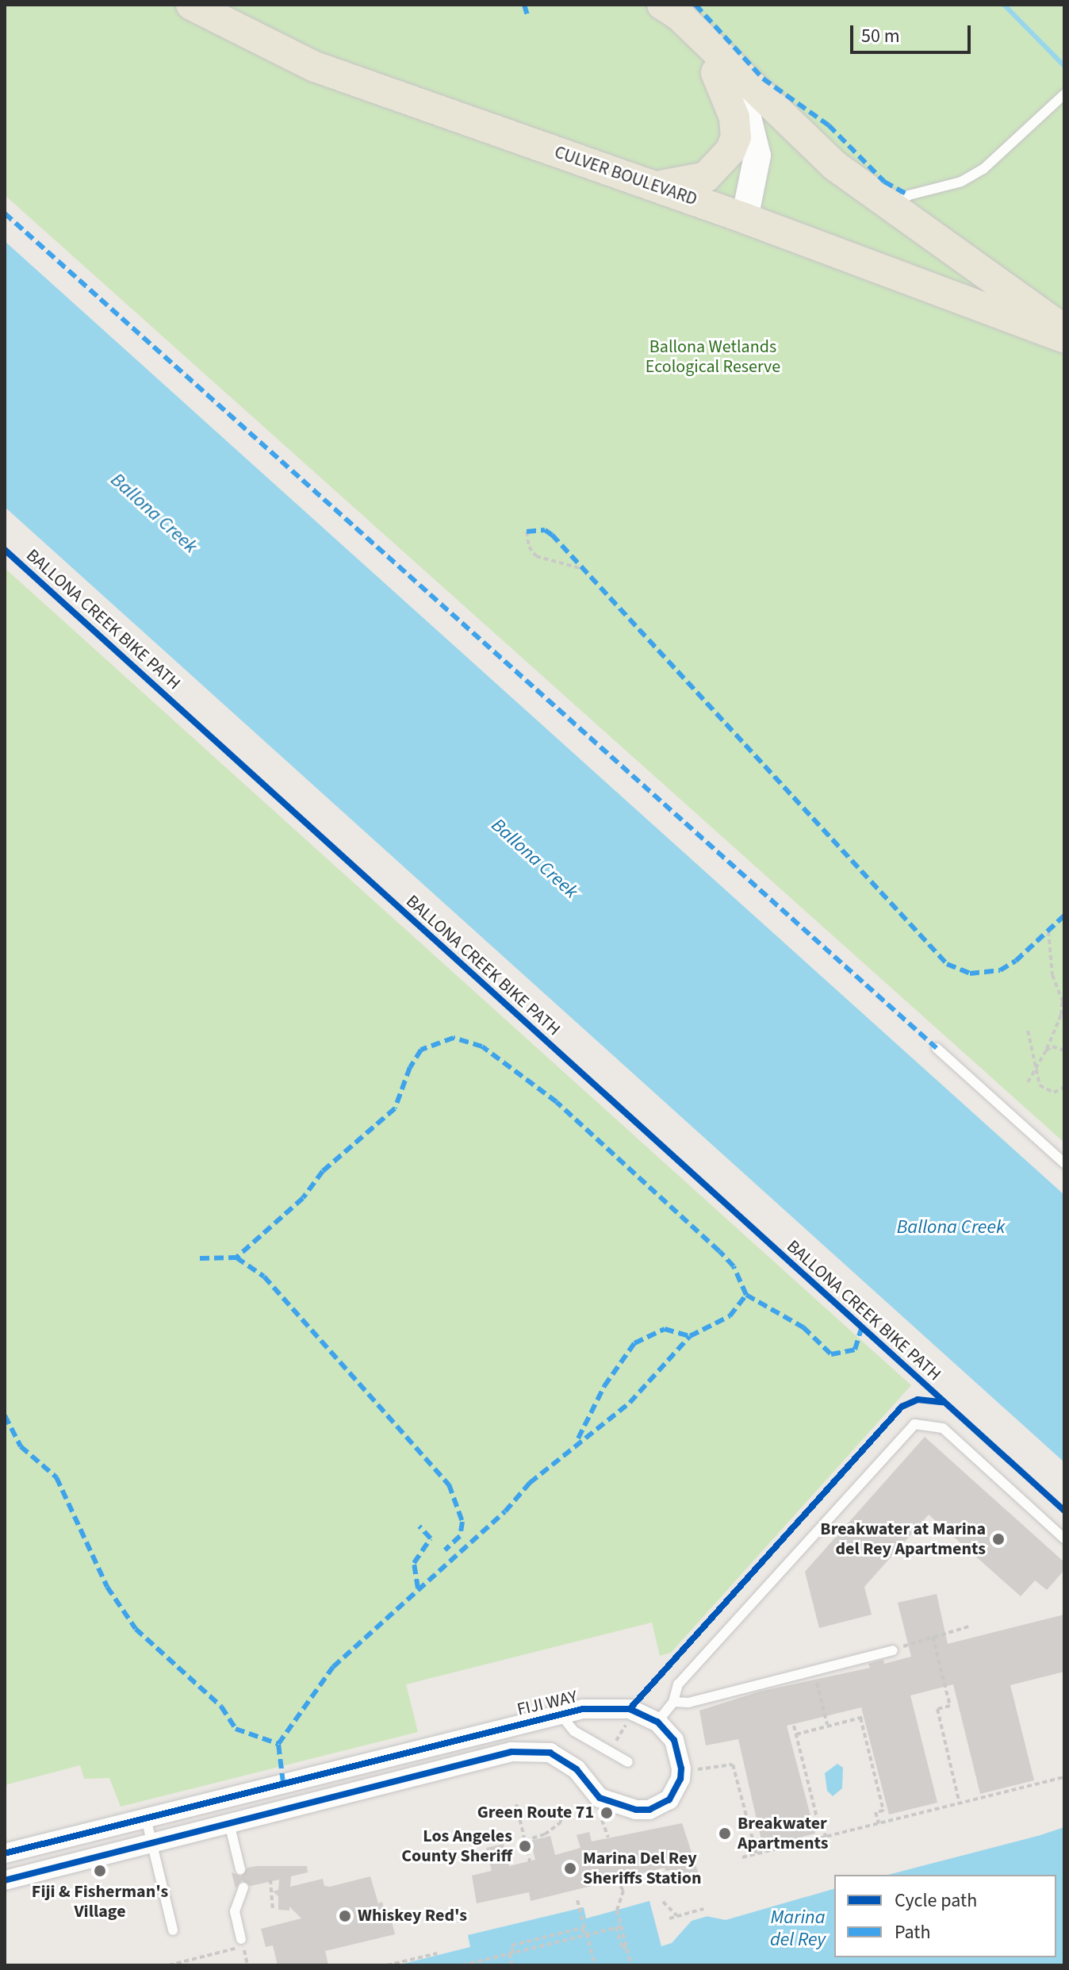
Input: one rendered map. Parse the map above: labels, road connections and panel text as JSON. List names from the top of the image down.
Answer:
{
  "streets": {
    "main road": ["CULVER BOULEVARD"],
    "street": ["FIJI WAY"],
    "cycle path": ["BALLONA CREEK BIKE PATH"]
  },
  "water": ["Ballona Creek", "Marina del Rey"],
  "parks": ["Ballona Wetlands Ecological Reserve"],
  "places": [
    "Breakwater at Marina del Rey Apartments",
    "Green Route 71",
    "Breakwater Apartments",
    "Los Angeles County Sheriff",
    "Marina Del Rey Sheriffs Station",
    "Fiji & Fisherman's Village",
    "Whiskey Red's"
  ],
  "legend": ["Cycle path", "Path"],
  "scale_bar": "50 m"
}
